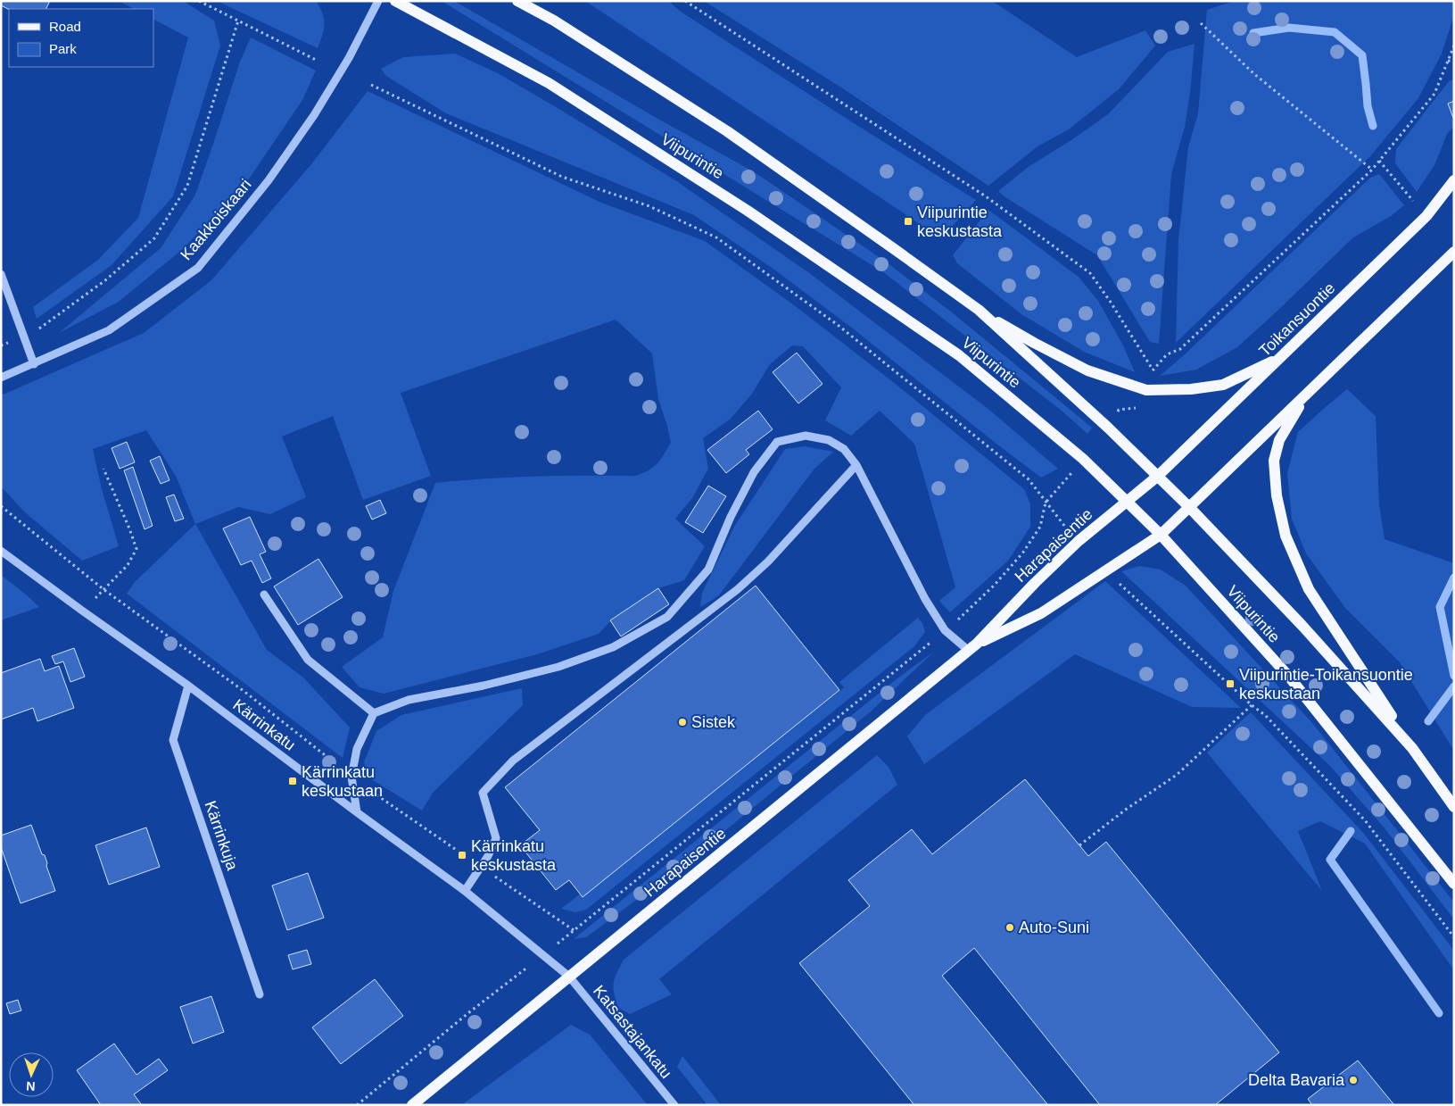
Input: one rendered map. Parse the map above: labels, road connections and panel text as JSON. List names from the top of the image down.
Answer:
{
  "streets": {
    "main road": ["Viipurintie", "Toikansuontie", "Harapaisentie"],
    "street": [
      "Kaakkoiskaari",
      "Kärrinkatu",
      "Kärrinkuja",
      "Katsastajankatu"
    ]
  },
  "crossings": [
    ["Viipurintie", "Toikansuontie"],
    ["Viipurintie", "Harapaisentie"],
    ["Toikansuontie", "Harapaisentie"],
    ["Harapaisentie", "Kärrinkatu"],
    ["Harapaisentie", "Katsastajankatu"],
    ["Kärrinkatu", "Kärrinkuja"],
    ["Kärrinkatu", "Katsastajankatu"]
  ],
  "places": {
    "transit": [
      "Viipurintie keskustasta",
      "Viipurintie-Toikansuontie keskustaan",
      "Kärrinkatu keskustaan",
      "Kärrinkatu keskustasta"
    ],
    "other": ["Sistek", "Auto-Suni", "Delta Bavaria"]
  },
  "legend": ["Road", "Park"],
  "north": "bottom"
}
